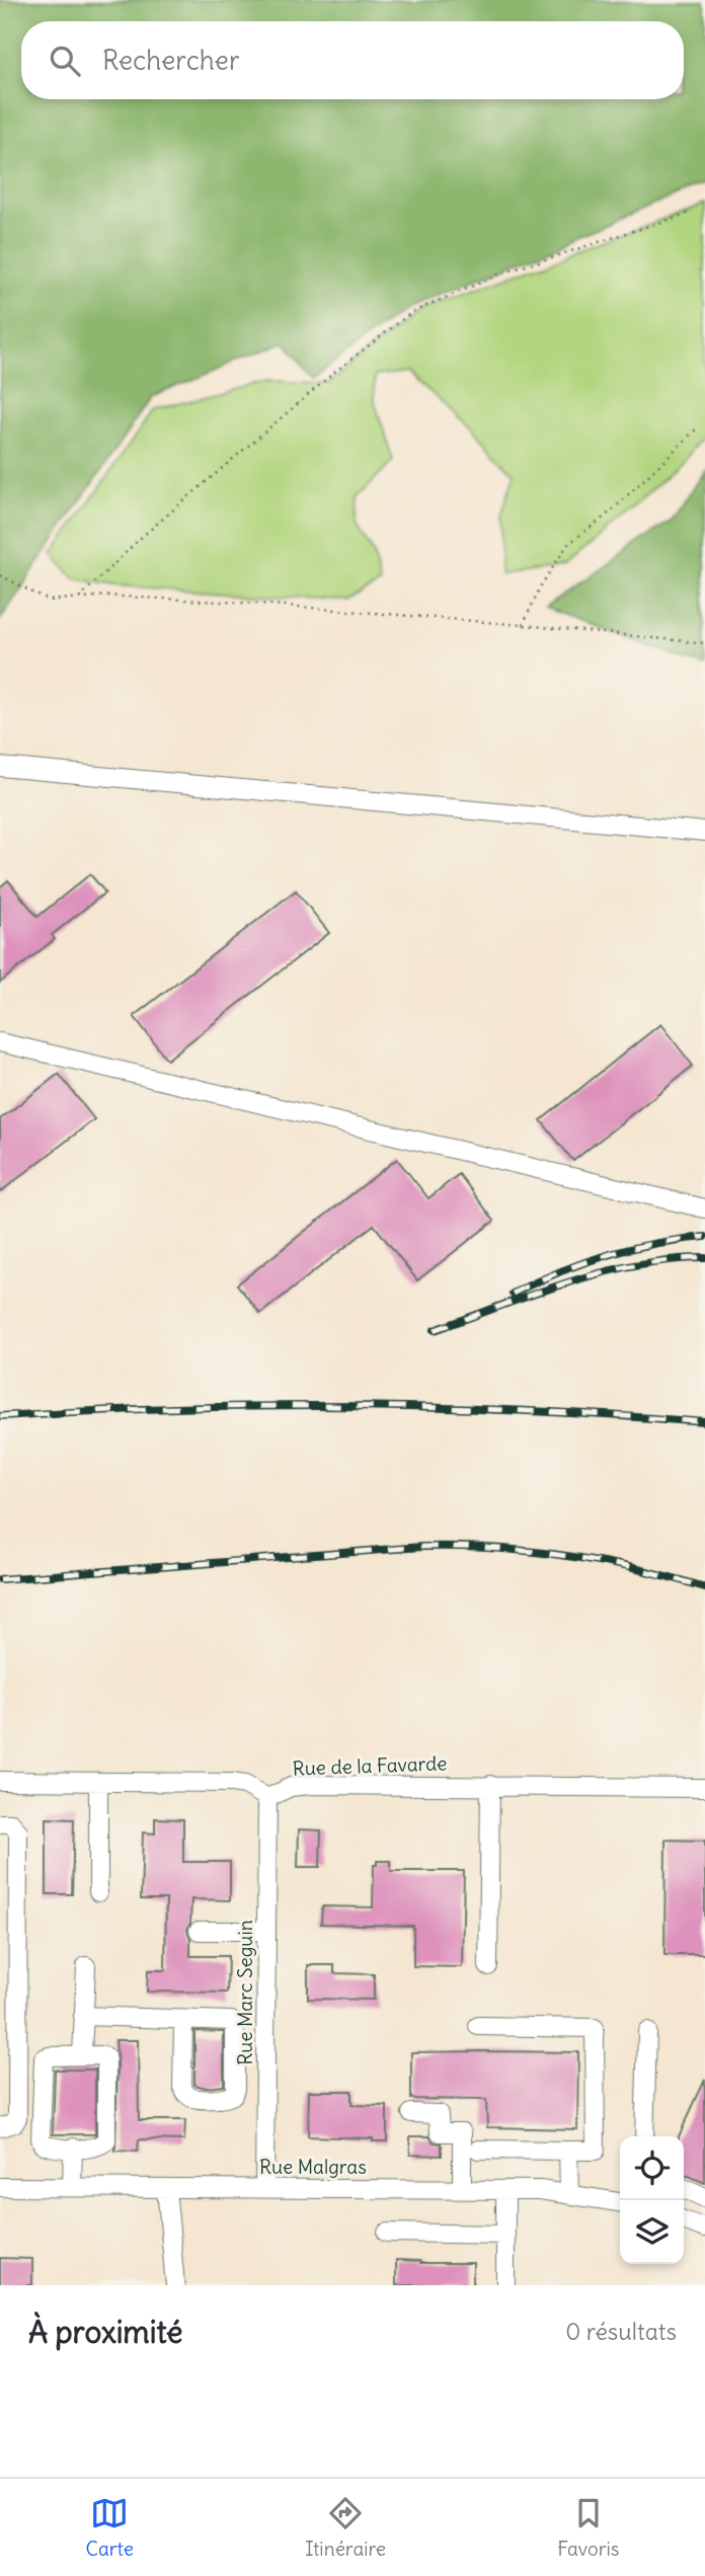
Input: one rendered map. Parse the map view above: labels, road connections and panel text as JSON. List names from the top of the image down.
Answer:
{
  "streets": {
    "street": ["Rue de la Favarde", "Rue Marc Seguin", "Rue Malgras"]
  },
  "crossings": [
    ["Rue de la Favarde", "Rue Marc Seguin"],
    ["Rue Marc Seguin", "Rue Malgras"]
  ],
  "page": {
    "search": "Rechercher",
    "heading": ["À proximité", "0 résultats"],
    "nav": ["Carte", "Itinéraire", "Favoris"]
  }
}
